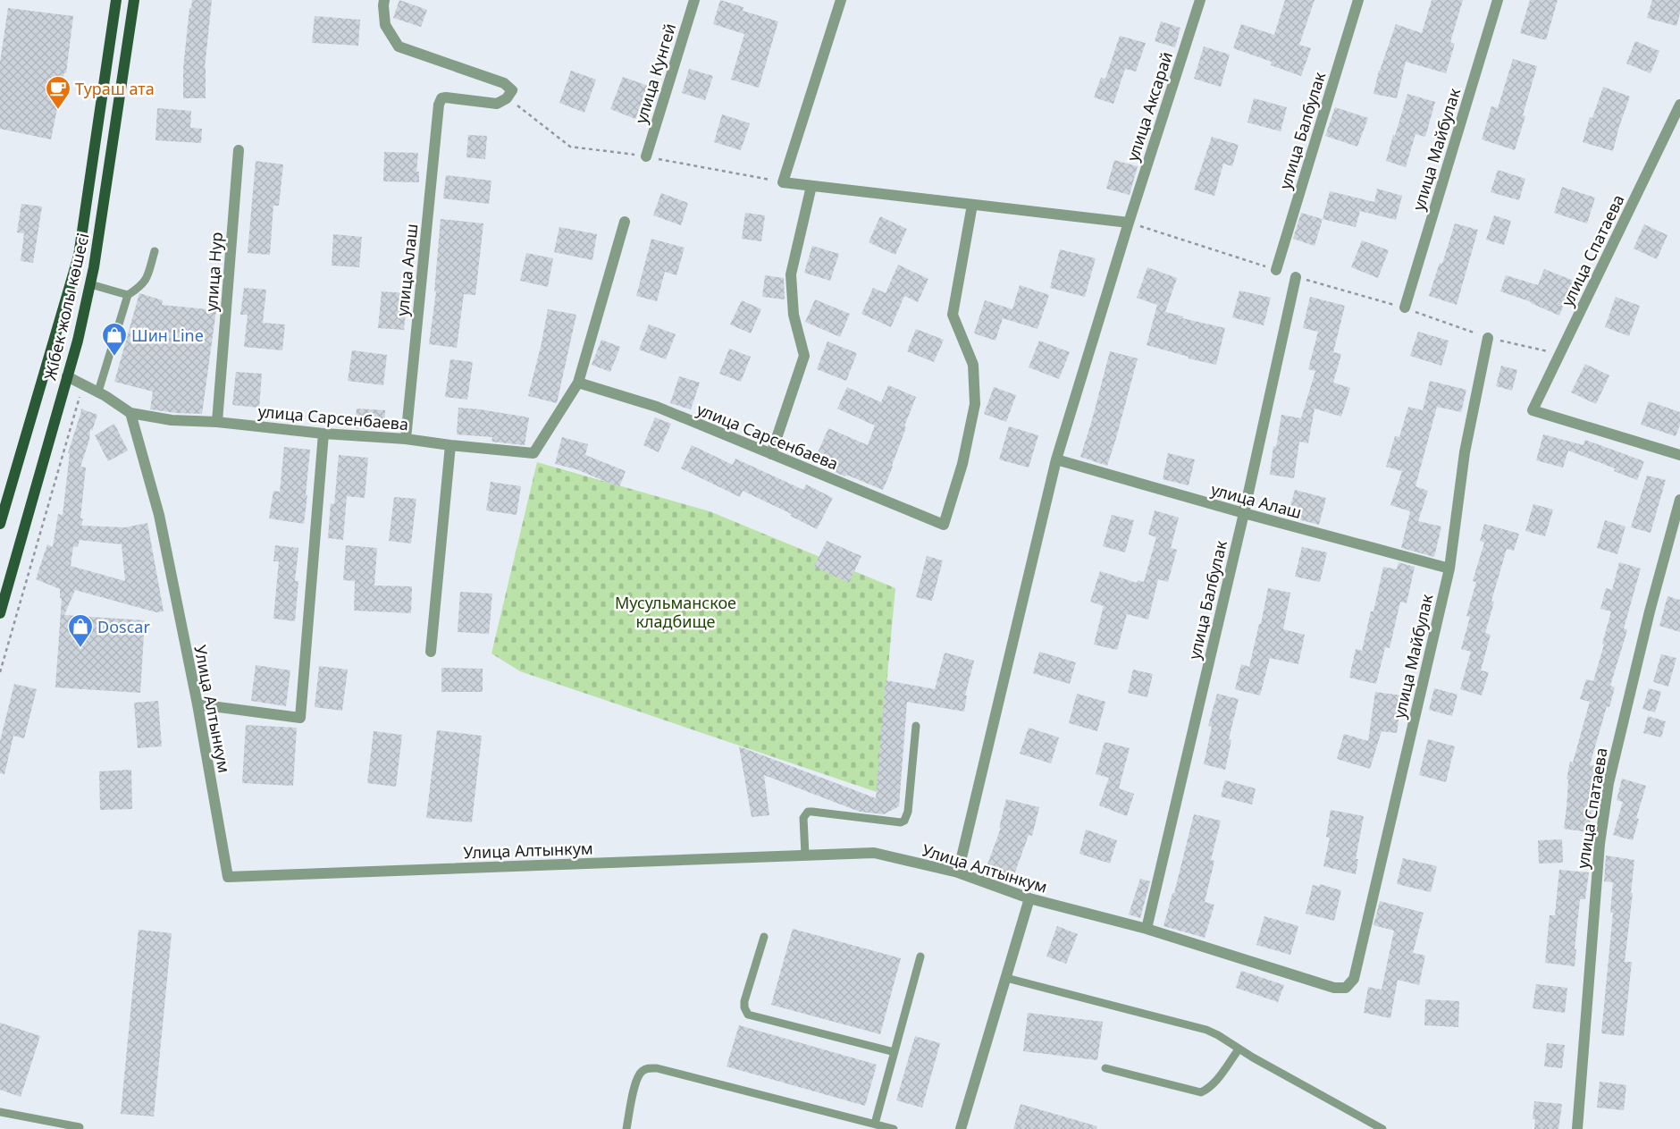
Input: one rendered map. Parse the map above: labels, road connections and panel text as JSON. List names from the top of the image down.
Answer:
{
  "streets": {
    "main road": ["Жібек жолы көшесі"],
    "street": [
      "улица Кунгей",
      "улица Аксарай",
      "улица Балбулак",
      "улица Майбулак",
      "улица Спатаева",
      "улица Алаш",
      "улица Нур",
      "улица Сарсенбаева",
      "Улица Алтынкум"
    ]
  },
  "crossings": [
    ["улица Аксарай", "улица Алаш"],
    ["улица Аксарай", "Улица Алтынкум"],
    ["улица Балбулак", "улица Алаш"],
    ["улица Балбулак", "Улица Алтынкум"],
    ["улица Майбулак", "улица Алаш"],
    ["улица Майбулак", "Улица Алтынкум"],
    ["улица Алаш", "улица Сарсенбаева"],
    ["улица Нур", "улица Сарсенбаева"],
    ["улица Сарсенбаева", "Улица Алтынкум"]
  ],
  "parks": ["Мусульманское кладбище"],
  "places": {
    "cafe": ["Тураш ата"],
    "shop": ["Шин Line", "Doscar"]
  }
}
